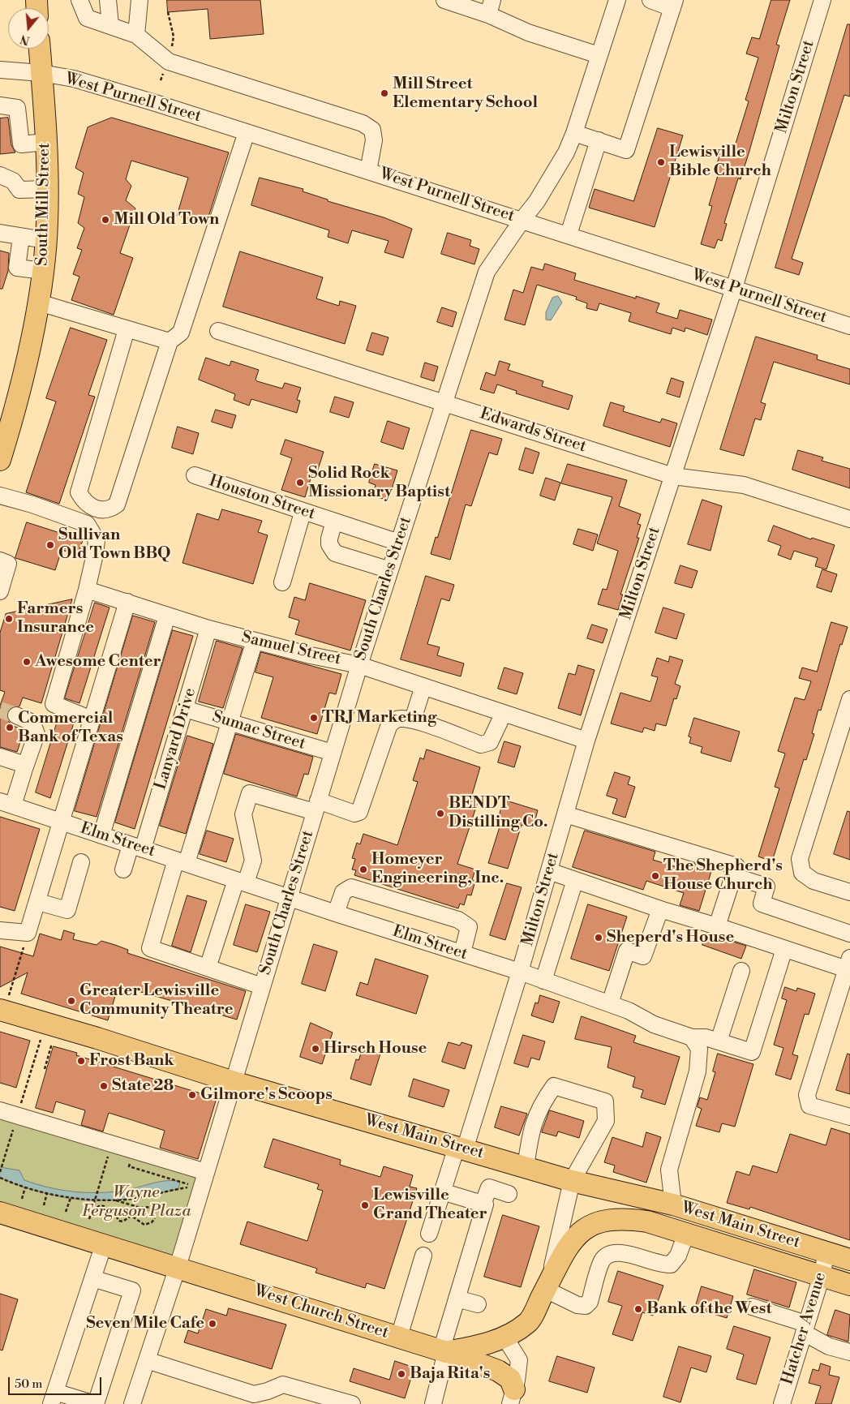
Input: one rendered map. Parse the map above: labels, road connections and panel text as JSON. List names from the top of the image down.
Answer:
{
  "streets": {
    "main road": ["South Mill Street", "West Main Street", "West Church Street"],
    "street": [
      "Milton Street",
      "West Purnell Street",
      "Edwards Street",
      "Houston Street",
      "South Charles Street",
      "Samuel Street",
      "Sumac Street",
      "Lanyard Drive",
      "Elm Street",
      "Hatcher Avenue"
    ]
  },
  "crossings": [
    ["Milton Street", "West Purnell Street"],
    ["Milton Street", "Edwards Street"],
    ["Milton Street", "Samuel Street"],
    ["Milton Street", "Elm Street"],
    ["Milton Street", "West Main Street"],
    ["West Purnell Street", "South Mill Street"],
    ["West Purnell Street", "South Charles Street"],
    ["Edwards Street", "South Charles Street"],
    ["Houston Street", "South Charles Street"],
    ["South Charles Street", "Samuel Street"],
    ["South Charles Street", "Sumac Street"],
    ["South Charles Street", "Elm Street"],
    ["South Charles Street", "West Main Street"],
    ["South Charles Street", "West Church Street"],
    ["Samuel Street", "Lanyard Drive"],
    ["Sumac Street", "Lanyard Drive"],
    ["Lanyard Drive", "Elm Street"],
    ["West Main Street", "West Church Street"],
    ["West Main Street", "Hatcher Avenue"]
  ],
  "parks": ["Wayne Ferguson Plaza"],
  "places": [
    "Mill Street Elementary School",
    "Lewisville Bible Church",
    "Mill Old Town",
    "Solid Rock Missionary Baptist",
    "Sullivan Old Town BBQ",
    "Farmers Insurance",
    "Awesome Center",
    "TRJ Marketing",
    "Commercial Bank of Texas",
    "BENDT Distilling Co.",
    "Homeyer Engineering, Inc.",
    "The Shepherd's House Church",
    "Sheperd's House",
    "Greater Lewisville Community Theatre",
    "Hirsch House",
    "Frost Bank",
    "State 28",
    "Gilmore's Scoops",
    "Lewisville Grand Theater",
    "Bank of the West",
    "Seven Mile Cafe",
    "Baja Rita's"
  ],
  "scale_bar": "50 m",
  "north": "bottom"
}
